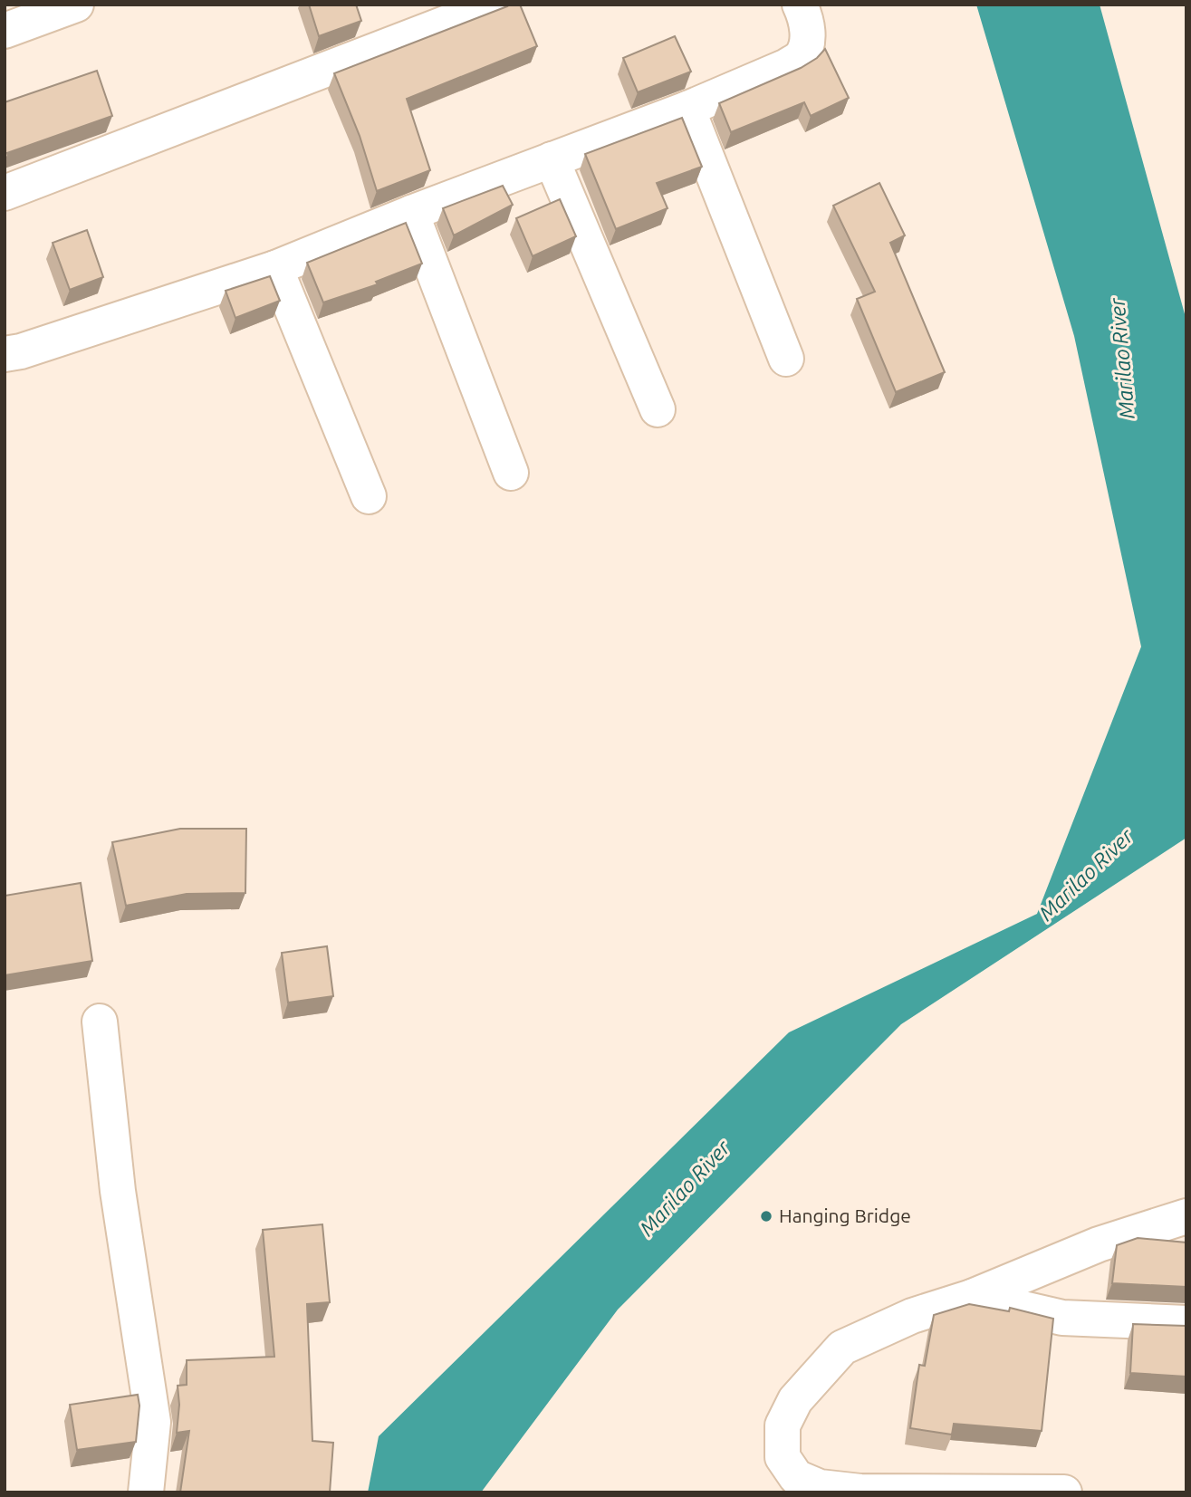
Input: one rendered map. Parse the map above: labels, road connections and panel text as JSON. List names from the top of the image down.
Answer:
{
  "water": ["Marilao River"],
  "places": ["Hanging Bridge"]
}
